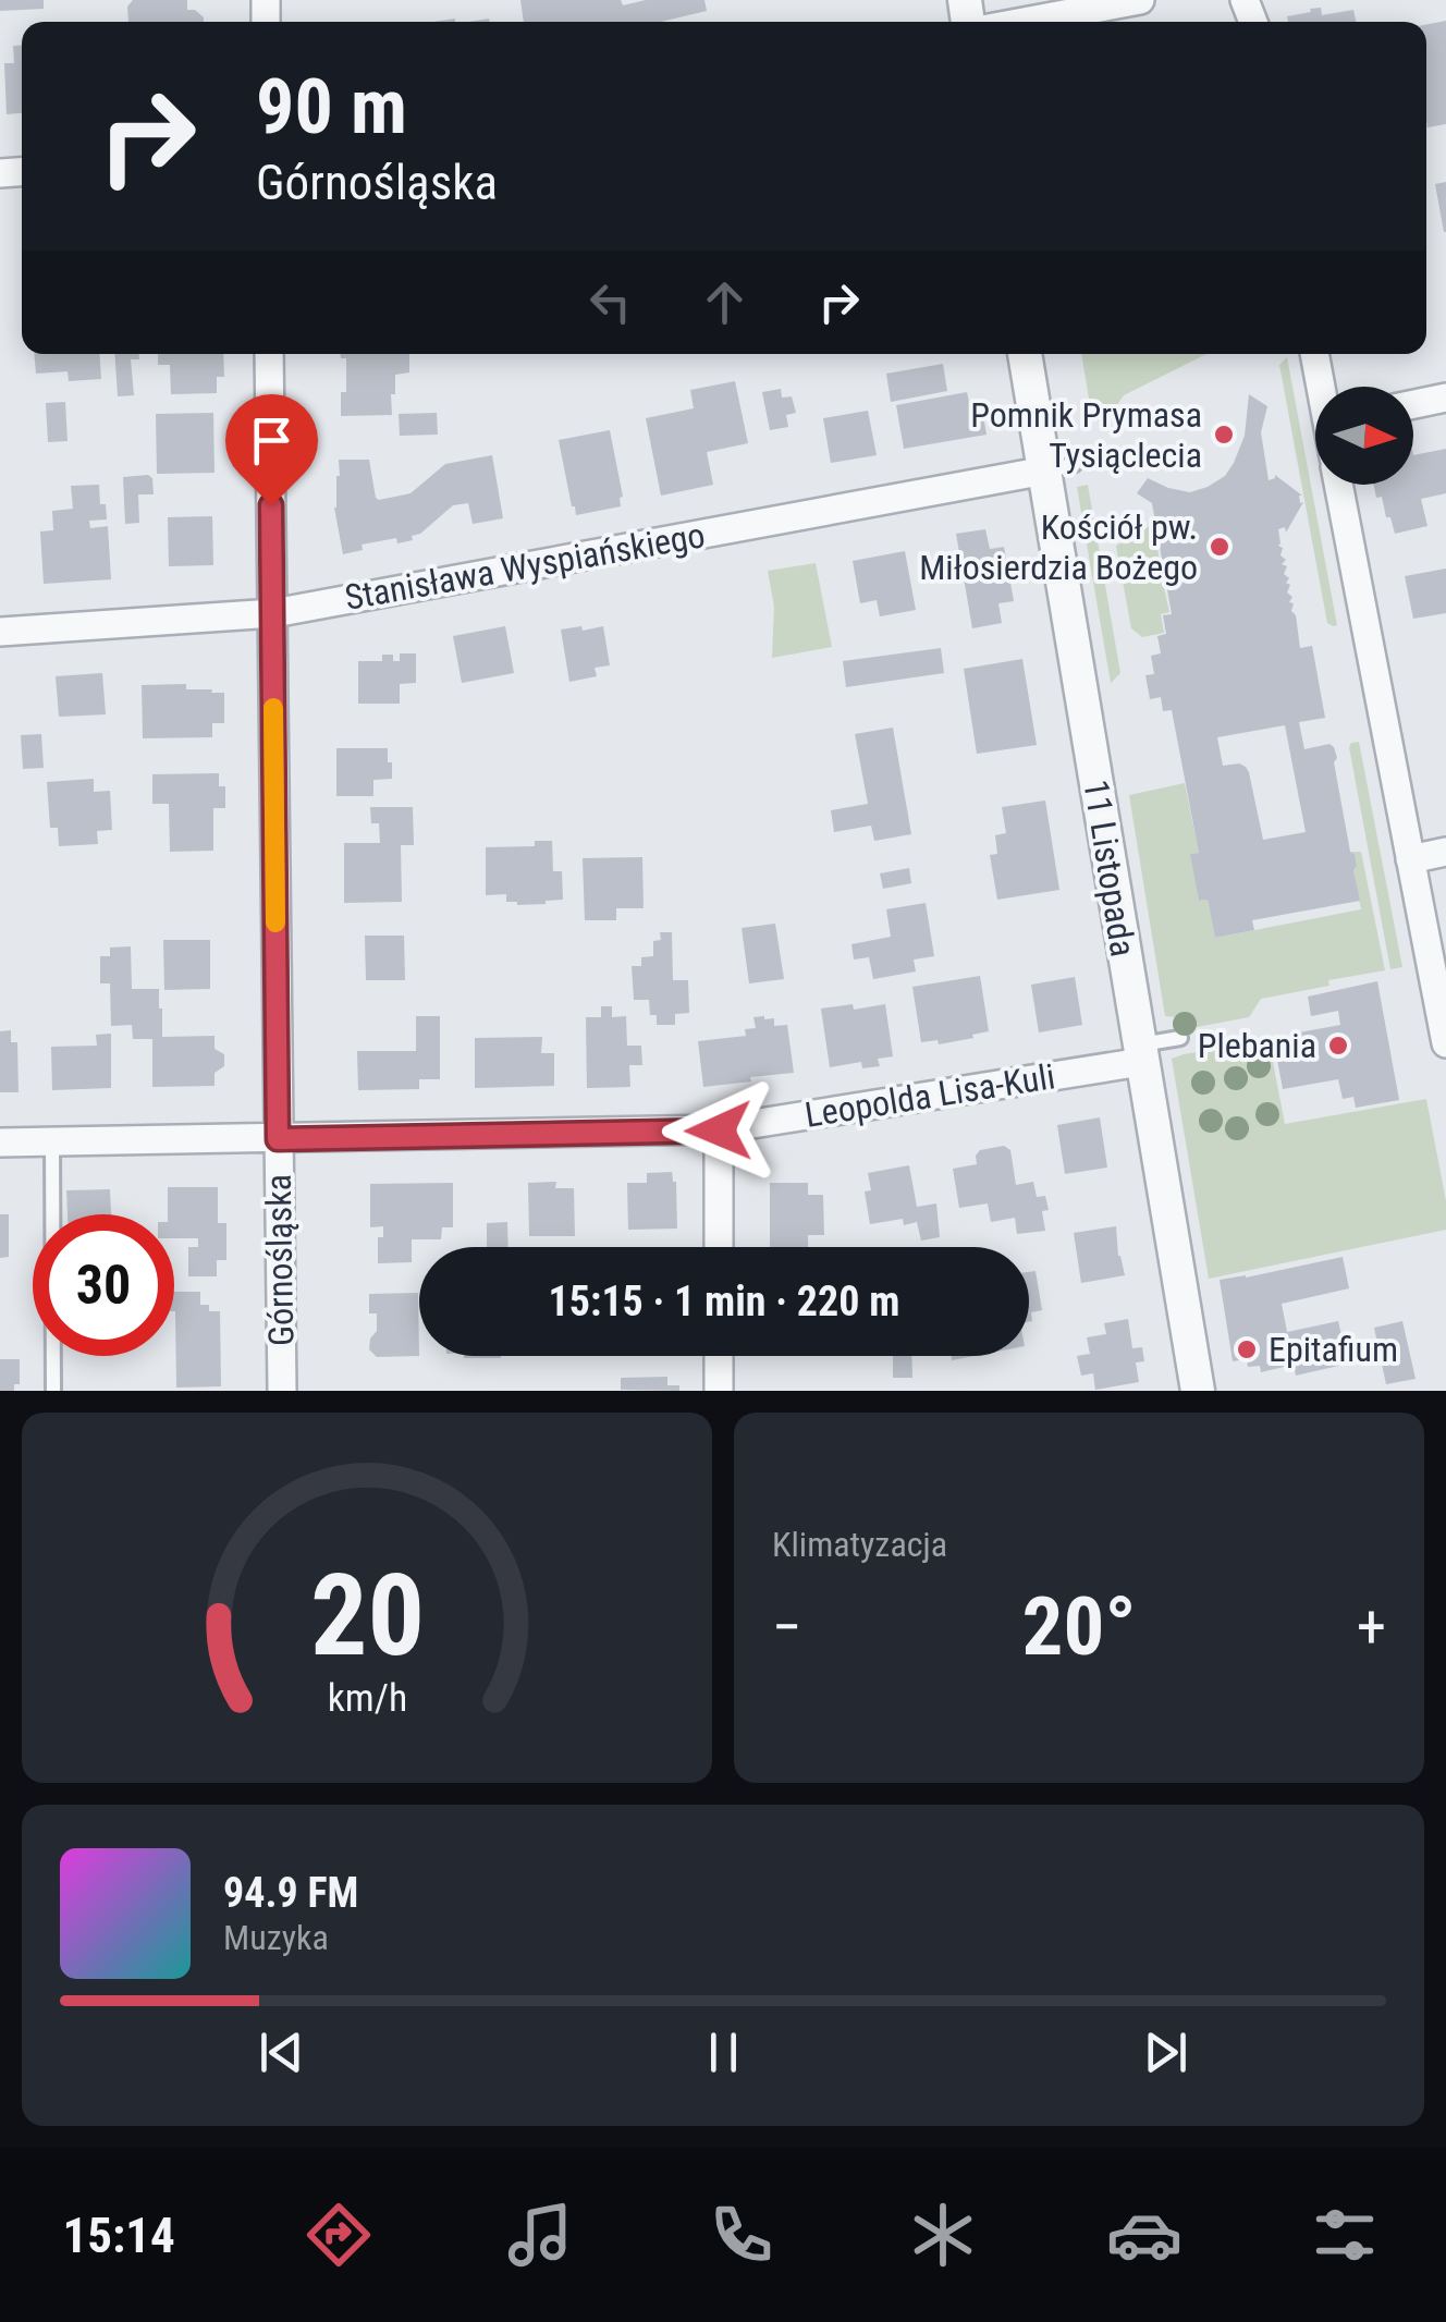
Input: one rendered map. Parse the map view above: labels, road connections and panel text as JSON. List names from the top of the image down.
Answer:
{
  "streets": {
    "street": [
      "Stanisława Wyspiańskiego",
      "11 Listopada",
      "Leopolda Lisa-Kuli",
      "Górnośląska"
    ]
  },
  "crossings": [
    ["Stanisława Wyspiańskiego", "11 Listopada"],
    ["Stanisława Wyspiańskiego", "Górnośląska"],
    ["11 Listopada", "Leopolda Lisa-Kuli"],
    ["Leopolda Lisa-Kuli", "Górnośląska"]
  ],
  "places": [
    "Pomnik Prymasa Tysiąclecia",
    "Kościół pw. Miłosierdzia Bożego",
    "Plebania",
    "Epitafium"
  ],
  "north": "right",
  "page": {
    "turn": ["90 m", "Górnośląska"],
    "limit": "30",
    "trip": "15:15 · 1 min · 220 m",
    "tile": "Klimatyzacja",
    "heat": ["−", "20°", "+"],
    "song": ["94.9 FM", "Muzyka"],
    "tabs": "15:14",
    "gauge": ["20", "km/h"]
  }
}
